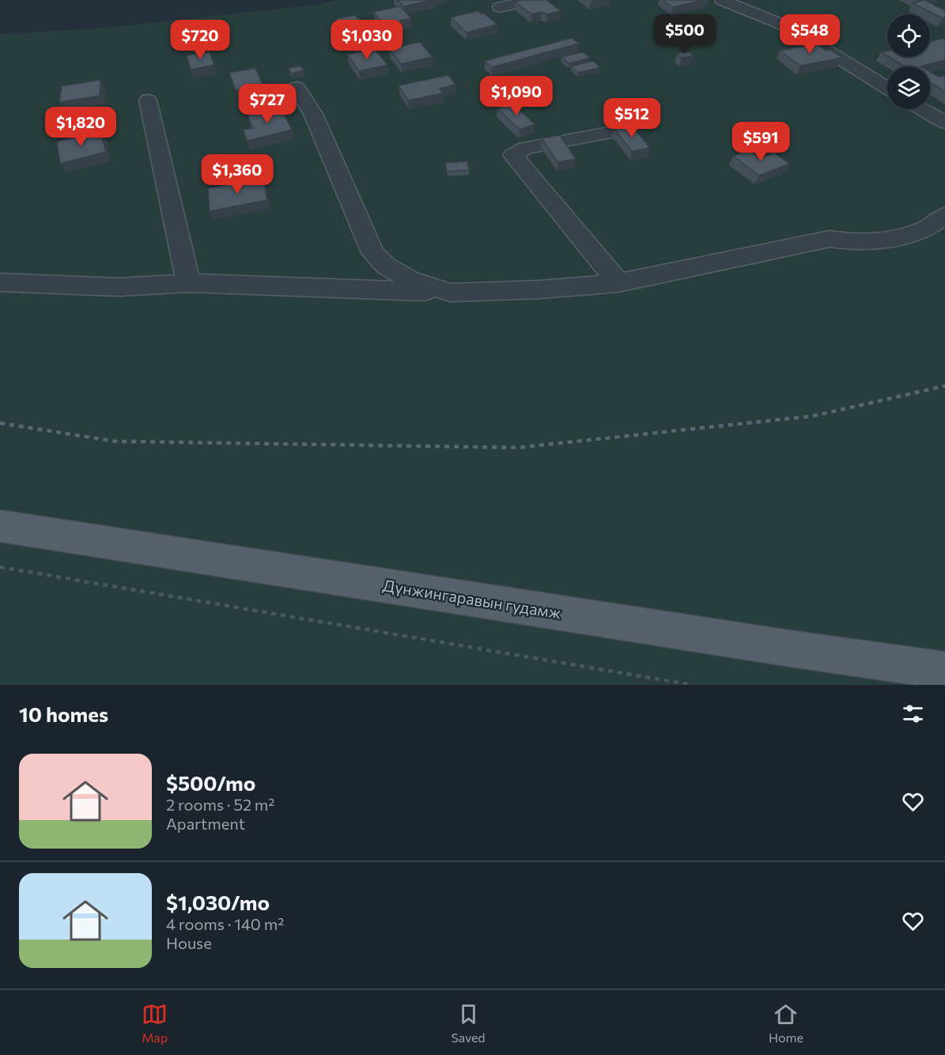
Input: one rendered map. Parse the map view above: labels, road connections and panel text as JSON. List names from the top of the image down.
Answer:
{
  "streets": {
    "main road": ["Дүнжингаравын гудамж"]
  },
  "page": {
    "price": [
      "$500",
      "$548",
      "$720",
      "$1,030",
      "$1,090",
      "$727",
      "$512",
      "$1,820",
      "$591",
      "$1,360"
    ],
    "heading": "10 homes",
    "list": [
      {
        "name": "$500/mo",
        "note": "2 rooms · 52 m² · Apartment"
      },
      {
        "name": "$1,030/mo",
        "note": "4 rooms · 140 m² · House"
      }
    ],
    "tabs": ["Map", "Saved", "Home"]
  }
}
